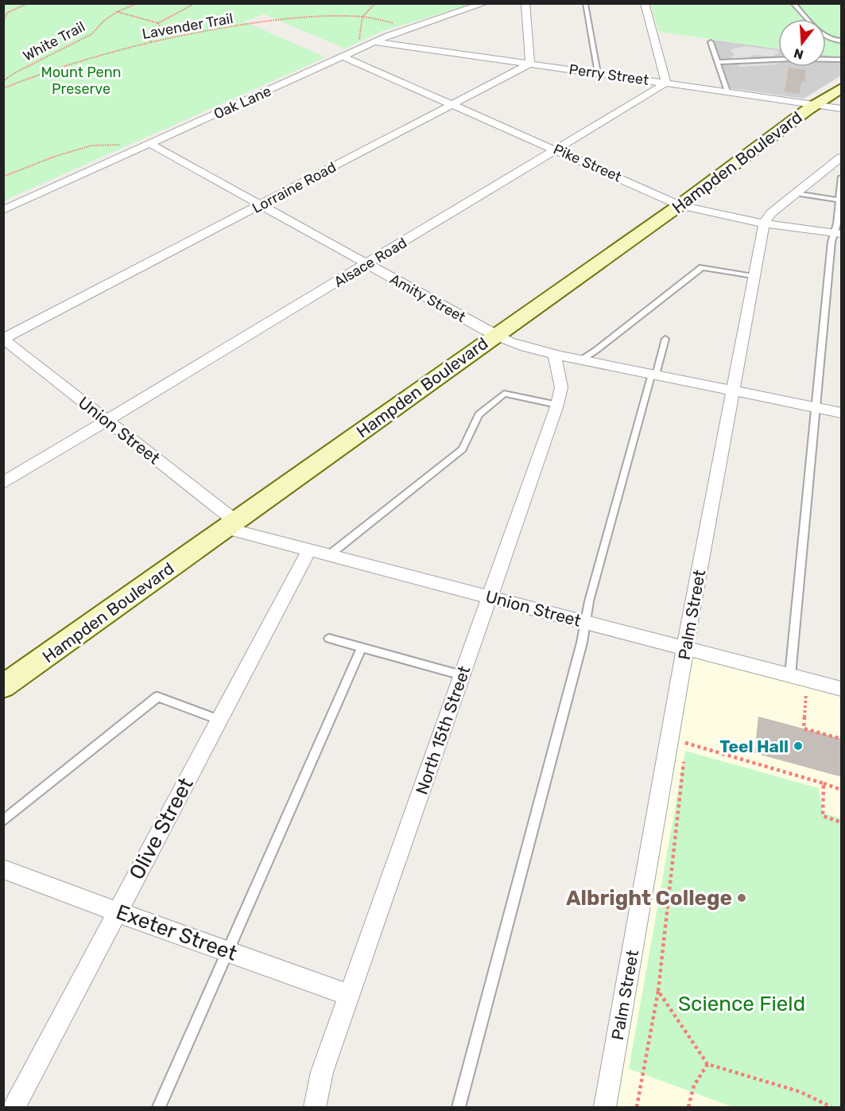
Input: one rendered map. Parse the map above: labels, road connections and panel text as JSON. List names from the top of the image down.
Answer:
{
  "streets": {
    "main road": ["Hampden Boulevard"],
    "street": [
      "Perry Street",
      "Oak Lane",
      "Pike Street",
      "Lorraine Road",
      "Alsace Road",
      "Amity Street",
      "Union Street",
      "Palm Street",
      "North 15th Street",
      "Olive Street",
      "Exeter Street"
    ],
    "path": ["Lavender Trail", "White Trail"]
  },
  "crossings": [
    ["Lavender Trail", "Oak Lane"],
    ["Perry Street", "Oak Lane"],
    ["Perry Street", "Hampden Boulevard"],
    ["Perry Street", "Lorraine Road"],
    ["Perry Street", "Alsace Road"],
    ["Oak Lane", "Pike Street"],
    ["Oak Lane", "Amity Street"],
    ["Hampden Boulevard", "Pike Street"],
    ["Hampden Boulevard", "Amity Street"],
    ["Hampden Boulevard", "Union Street"],
    ["Pike Street", "Lorraine Road"],
    ["Pike Street", "Alsace Road"],
    ["Pike Street", "Palm Street"],
    ["Lorraine Road", "Amity Street"],
    ["Lorraine Road", "Union Street"],
    ["Alsace Road", "Amity Street"],
    ["Alsace Road", "Union Street"],
    ["Amity Street", "Palm Street"],
    ["Amity Street", "North 15th Street"],
    ["Union Street", "Palm Street"],
    ["Union Street", "North 15th Street"],
    ["Union Street", "Olive Street"],
    ["North 15th Street", "Exeter Street"],
    ["Olive Street", "Exeter Street"]
  ],
  "parks": ["Mount Penn Preserve", "Science Field"],
  "places": ["Teel Hall", "Albright College"],
  "north": "bottom"
}
